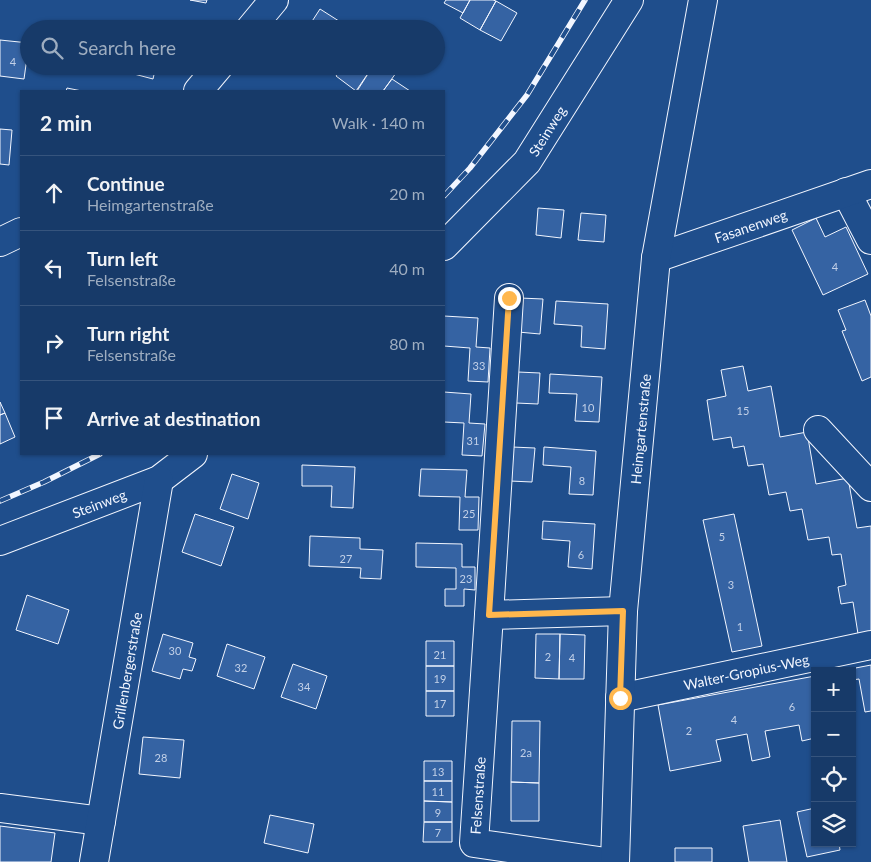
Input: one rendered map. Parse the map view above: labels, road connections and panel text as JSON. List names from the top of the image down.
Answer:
{
  "streets": {
    "street": [
      "Steinweg",
      "Fasanenweg",
      "Heimgartenstraße",
      "Grillenbergerstraße",
      "Walter-Gropius-Weg",
      "Felsenstraße"
    ]
  },
  "crossings": [
    ["Steinweg", "Grillenbergerstraße"],
    ["Fasanenweg", "Heimgartenstraße"],
    ["Heimgartenstraße", "Walter-Gropius-Weg"]
  ],
  "house_numbers": [
    "4",
    "4",
    "33",
    "10",
    "15",
    "31",
    "8",
    "25",
    "5",
    "6",
    "27",
    "23",
    "3",
    "1",
    "30",
    "21",
    "2",
    "4",
    "32",
    "19",
    "34",
    "17",
    "6",
    "4",
    "2",
    "2a",
    "28",
    "13",
    "11",
    "9",
    "7"
  ],
  "page": {
    "search": "Search here",
    "heading": ["2 min", "Walk · 140 m"],
    "list": [
      ["Continue", "Heimgartenstraße", "20 m"],
      ["Turn left", "Felsenstraße", "40 m"],
      ["Turn right", "Felsenstraße", "80 m"],
      "Arrive at destination"
    ],
    "map_buttons": ["+", "−"]
  }
}
